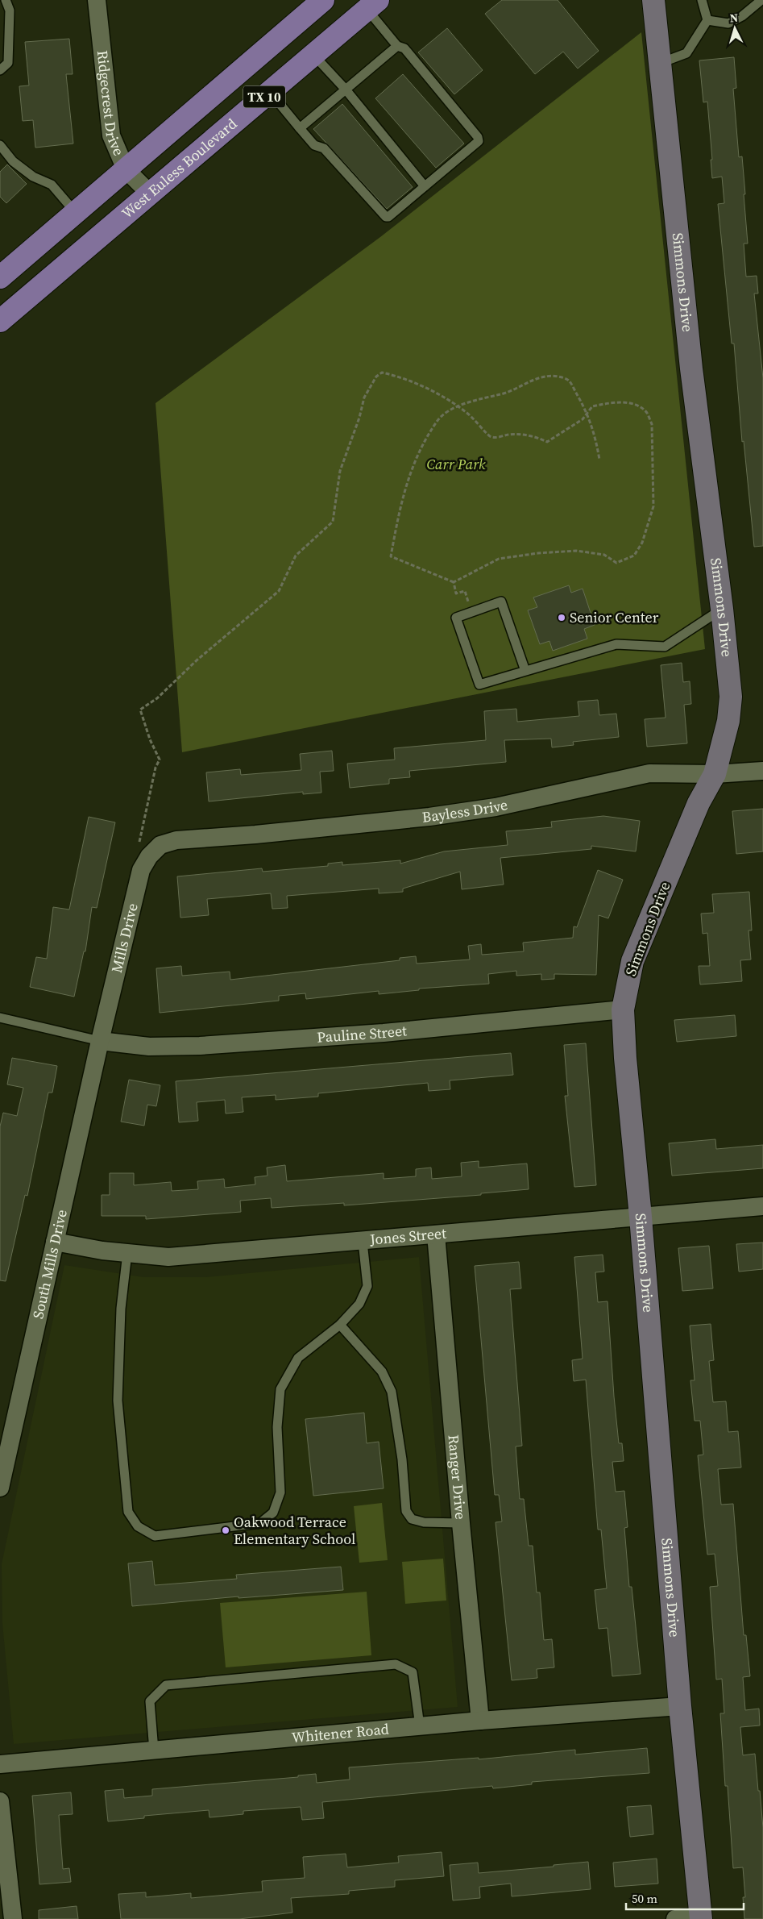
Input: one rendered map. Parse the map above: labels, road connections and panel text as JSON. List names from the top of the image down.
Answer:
{
  "streets": {
    "main road": ["TX 10", "West Euless Boulevard"],
    "street": [
      "Ridgecrest Drive",
      "Simmons Drive",
      "Bayless Drive",
      "Mills Drive",
      "Pauline Street",
      "Jones Street",
      "South Mills Drive",
      "Ranger Drive",
      "Whitener Road"
    ]
  },
  "crossings": [
    ["TX 10", "Ridgecrest Drive"],
    ["Ridgecrest Drive", "West Euless Boulevard"],
    ["Simmons Drive", "Bayless Drive"],
    ["Simmons Drive", "Pauline Street"],
    ["Simmons Drive", "Jones Street"],
    ["Simmons Drive", "Whitener Road"],
    ["Bayless Drive", "Mills Drive"],
    ["Mills Drive", "Pauline Street"],
    ["Mills Drive", "South Mills Drive"],
    ["Pauline Street", "South Mills Drive"],
    ["Jones Street", "South Mills Drive"],
    ["Jones Street", "Ranger Drive"],
    ["Ranger Drive", "Whitener Road"]
  ],
  "parks": ["Carr Park"],
  "places": ["Senior Center", "Oakwood Terrace Elementary School"],
  "scale_bar": "50 m",
  "north": "top"
}
